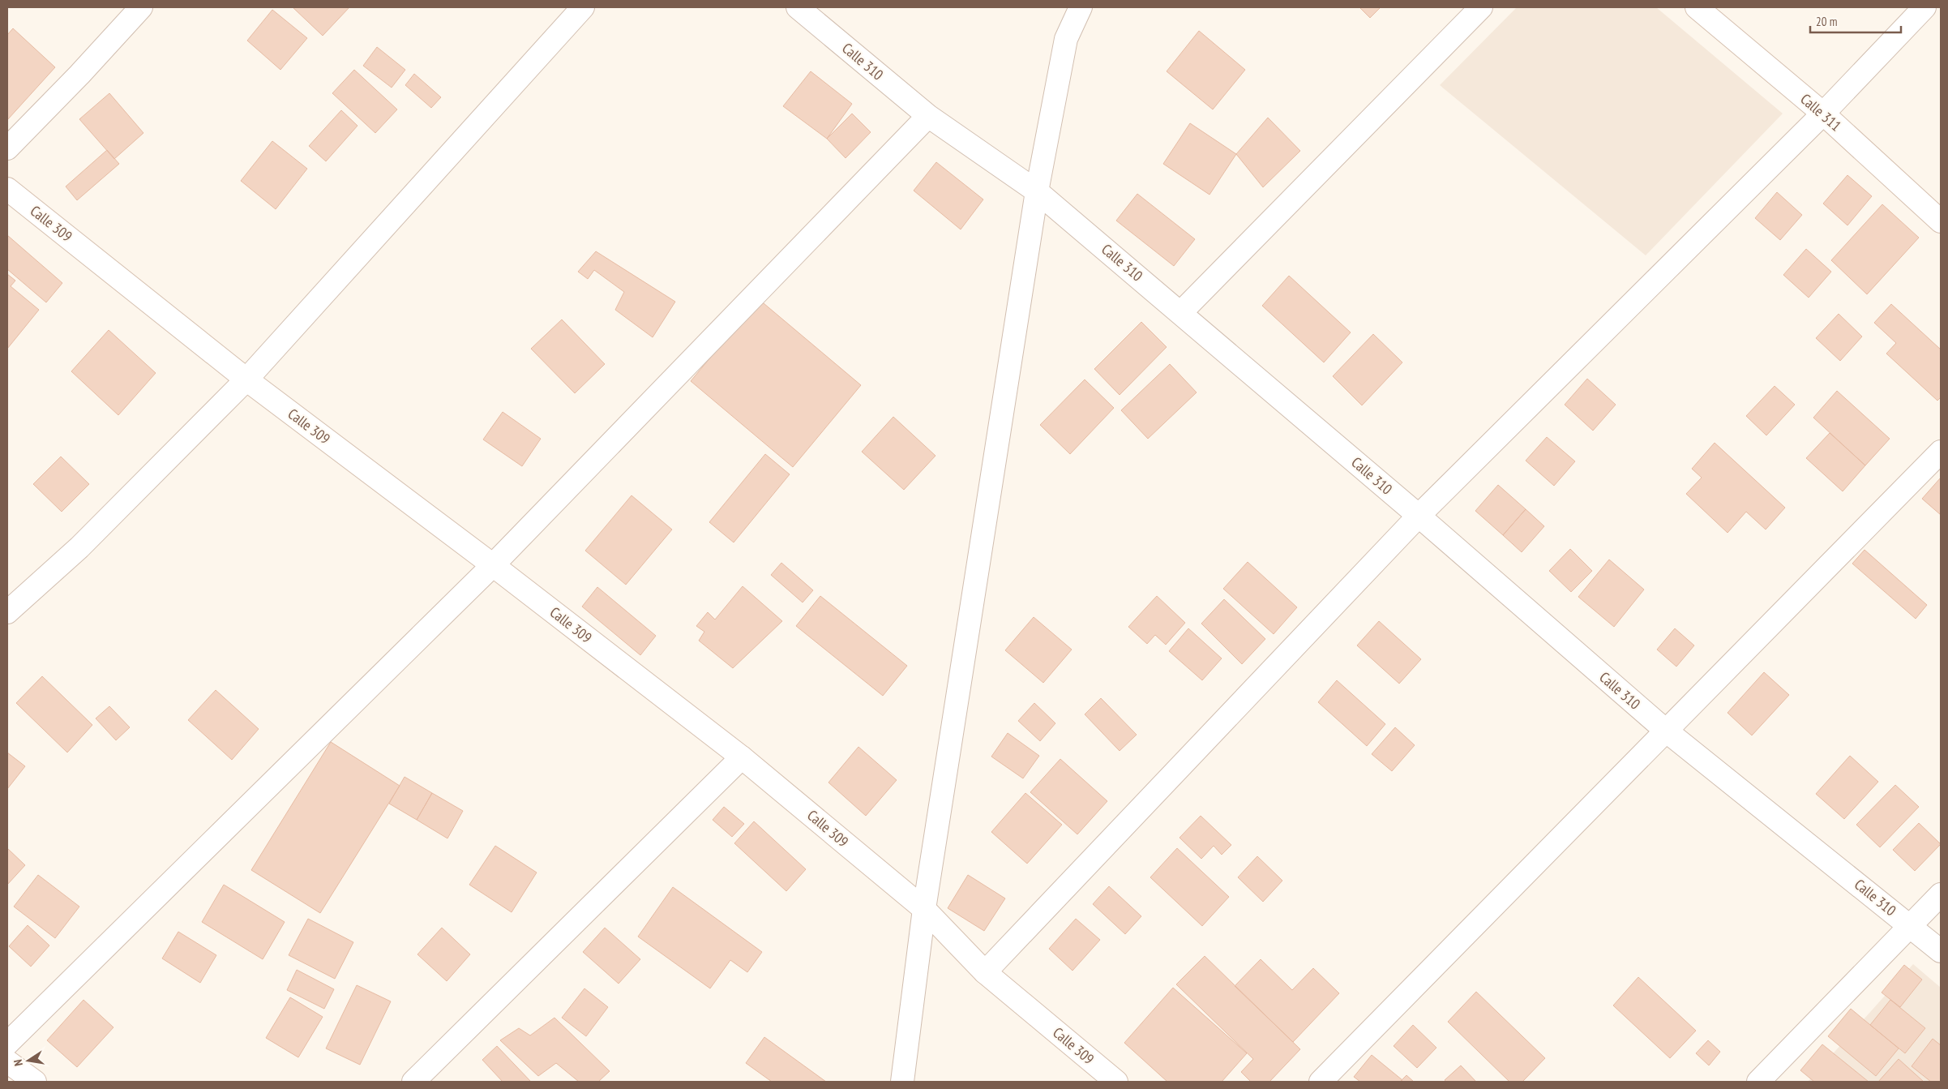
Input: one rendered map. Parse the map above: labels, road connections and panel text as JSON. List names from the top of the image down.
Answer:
{
  "streets": {
    "street": ["Calle 310", "Calle 311", "Calle 309"]
  },
  "scale_bar": "20 m",
  "north": "left"
}
